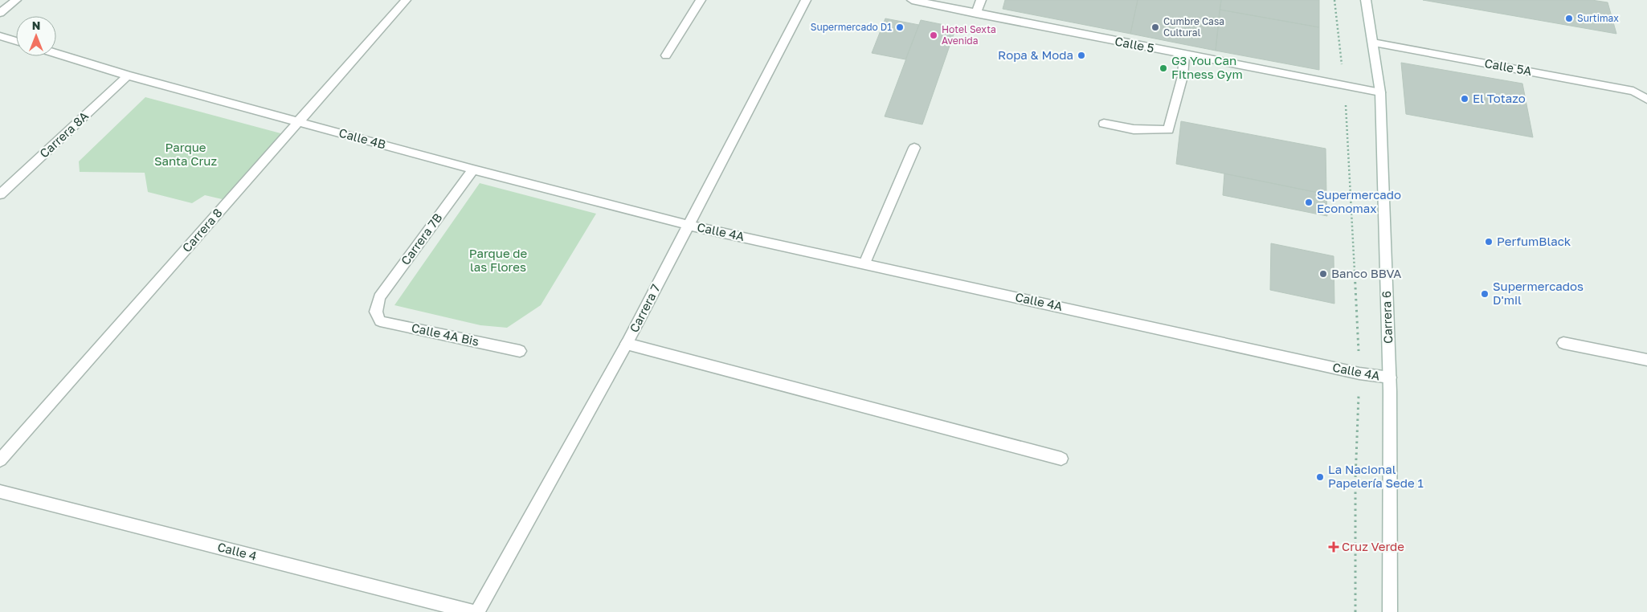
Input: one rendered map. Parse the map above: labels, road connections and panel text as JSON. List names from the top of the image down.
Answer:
{
  "streets": {
    "street": [
      "Calle 5",
      "Calle 5A",
      "Carrera 8A",
      "Calle 4B",
      "Carrera 8",
      "Calle 4A",
      "Carrera 7B",
      "Carrera 7",
      "Carrera 6",
      "Calle 4A Bis",
      "Calle 4"
    ]
  },
  "crossings": [
    ["Calle 5", "Carrera 6"],
    ["Calle 5A", "Carrera 6"],
    ["Carrera 8A", "Calle 4B"],
    ["Calle 4B", "Carrera 8"],
    ["Calle 4B", "Calle 4A"],
    ["Calle 4B", "Carrera 7B"],
    ["Calle 4B", "Carrera 7"],
    ["Calle 4A", "Carrera 7"],
    ["Calle 4A", "Carrera 6"],
    ["Carrera 7B", "Calle 4A Bis"]
  ],
  "parks": ["Parque Santa Cruz", "Parque de las Flores"],
  "places": {
    "other": [
      "Surtimax",
      "Supermercado D1",
      "Cumbre Casa Cultural",
      "Hotel Sexta Avenida",
      "Ropa & Moda",
      "G3 You Can Fitness Gym",
      "El Totazo",
      "Supermercado Economax",
      "PerfumBlack",
      "Banco BBVA",
      "Supermercados D'mil",
      "La Nacional Papelería Sede 1"
    ],
    "health": ["Cruz Verde"]
  },
  "north": "top"
}
